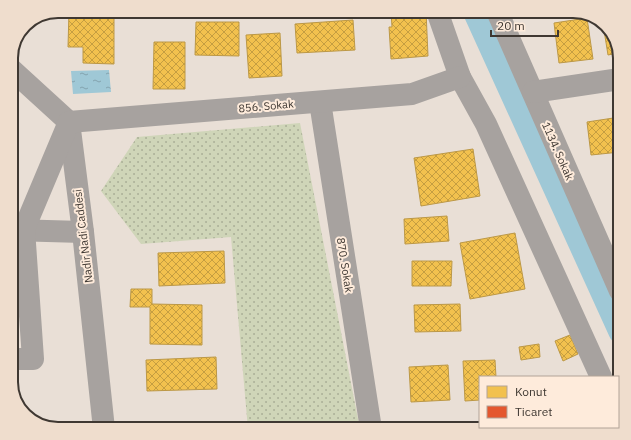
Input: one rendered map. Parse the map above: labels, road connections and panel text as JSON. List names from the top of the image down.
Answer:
{
  "streets": {
    "street": [
      "856. Sokak",
      "1134. Sokak",
      "Nadir Nadi Caddesi",
      "870. Sokak"
    ]
  },
  "crossings": [
    ["856. Sokak", "Nadir Nadi Caddesi"],
    ["856. Sokak", "870. Sokak"]
  ],
  "legend": ["Konut", "Ticaret"],
  "scale_bar": "20 m"
}
